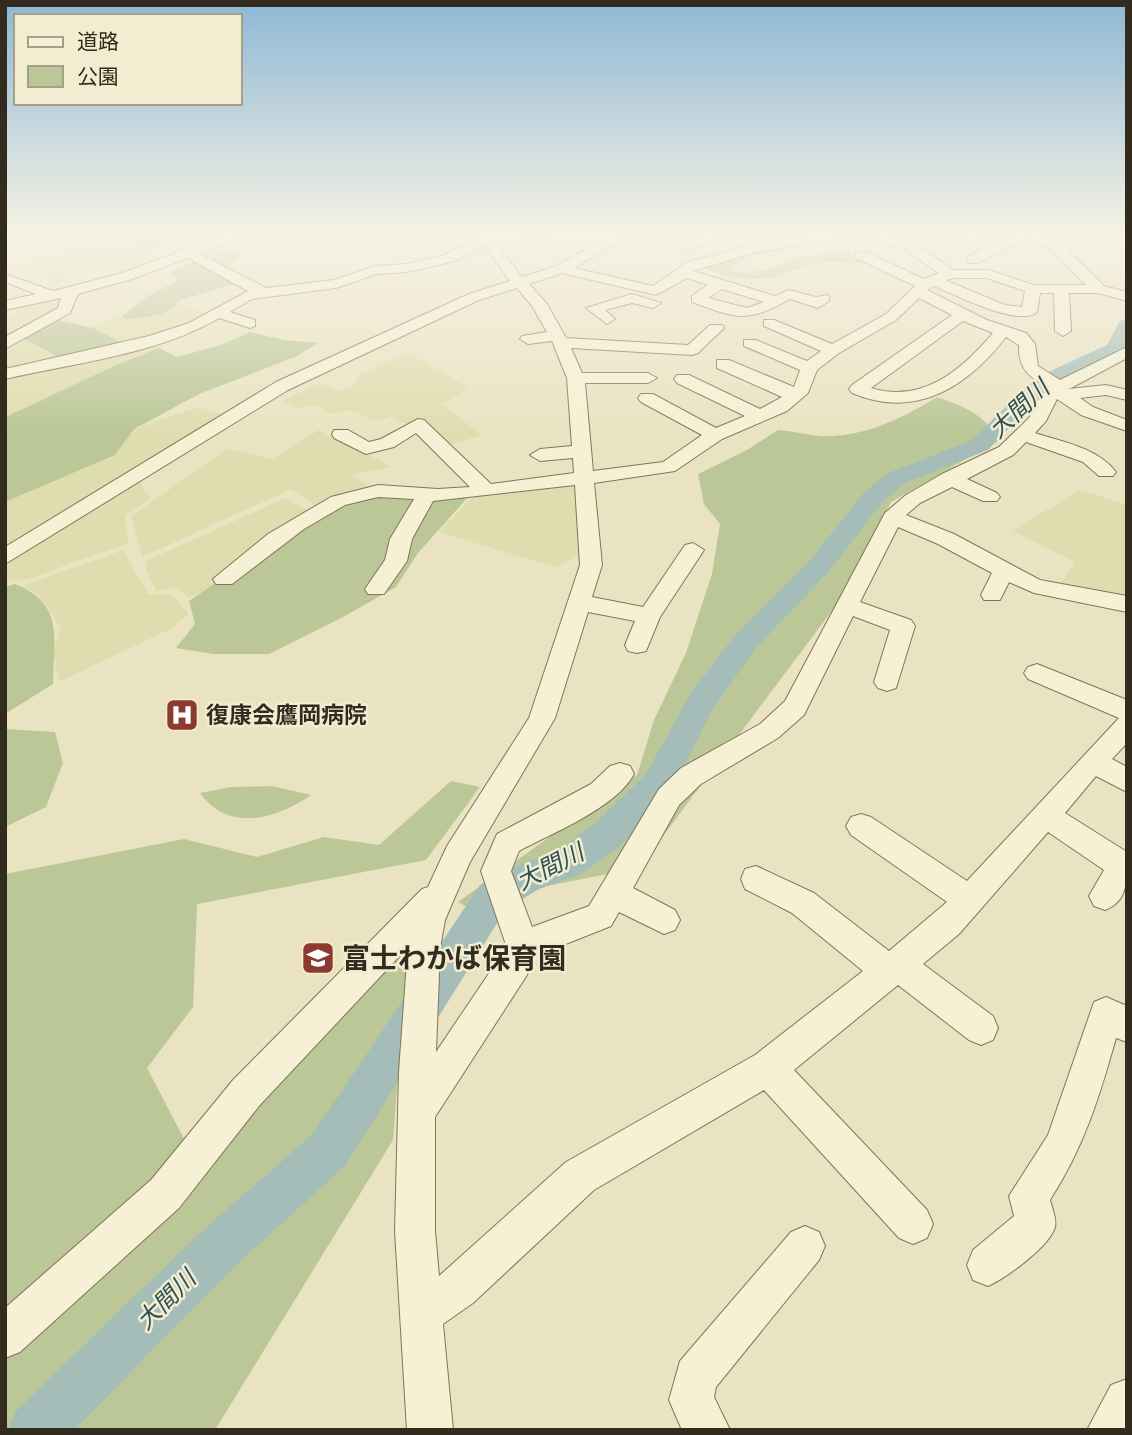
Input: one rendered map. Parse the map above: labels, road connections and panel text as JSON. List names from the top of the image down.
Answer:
{
  "water": ["大間川"],
  "places": {
    "hospital": ["復康会鷹岡病院"],
    "school or university": ["富士わかば保育園"]
  },
  "legend": ["道路", "公園"]
}
